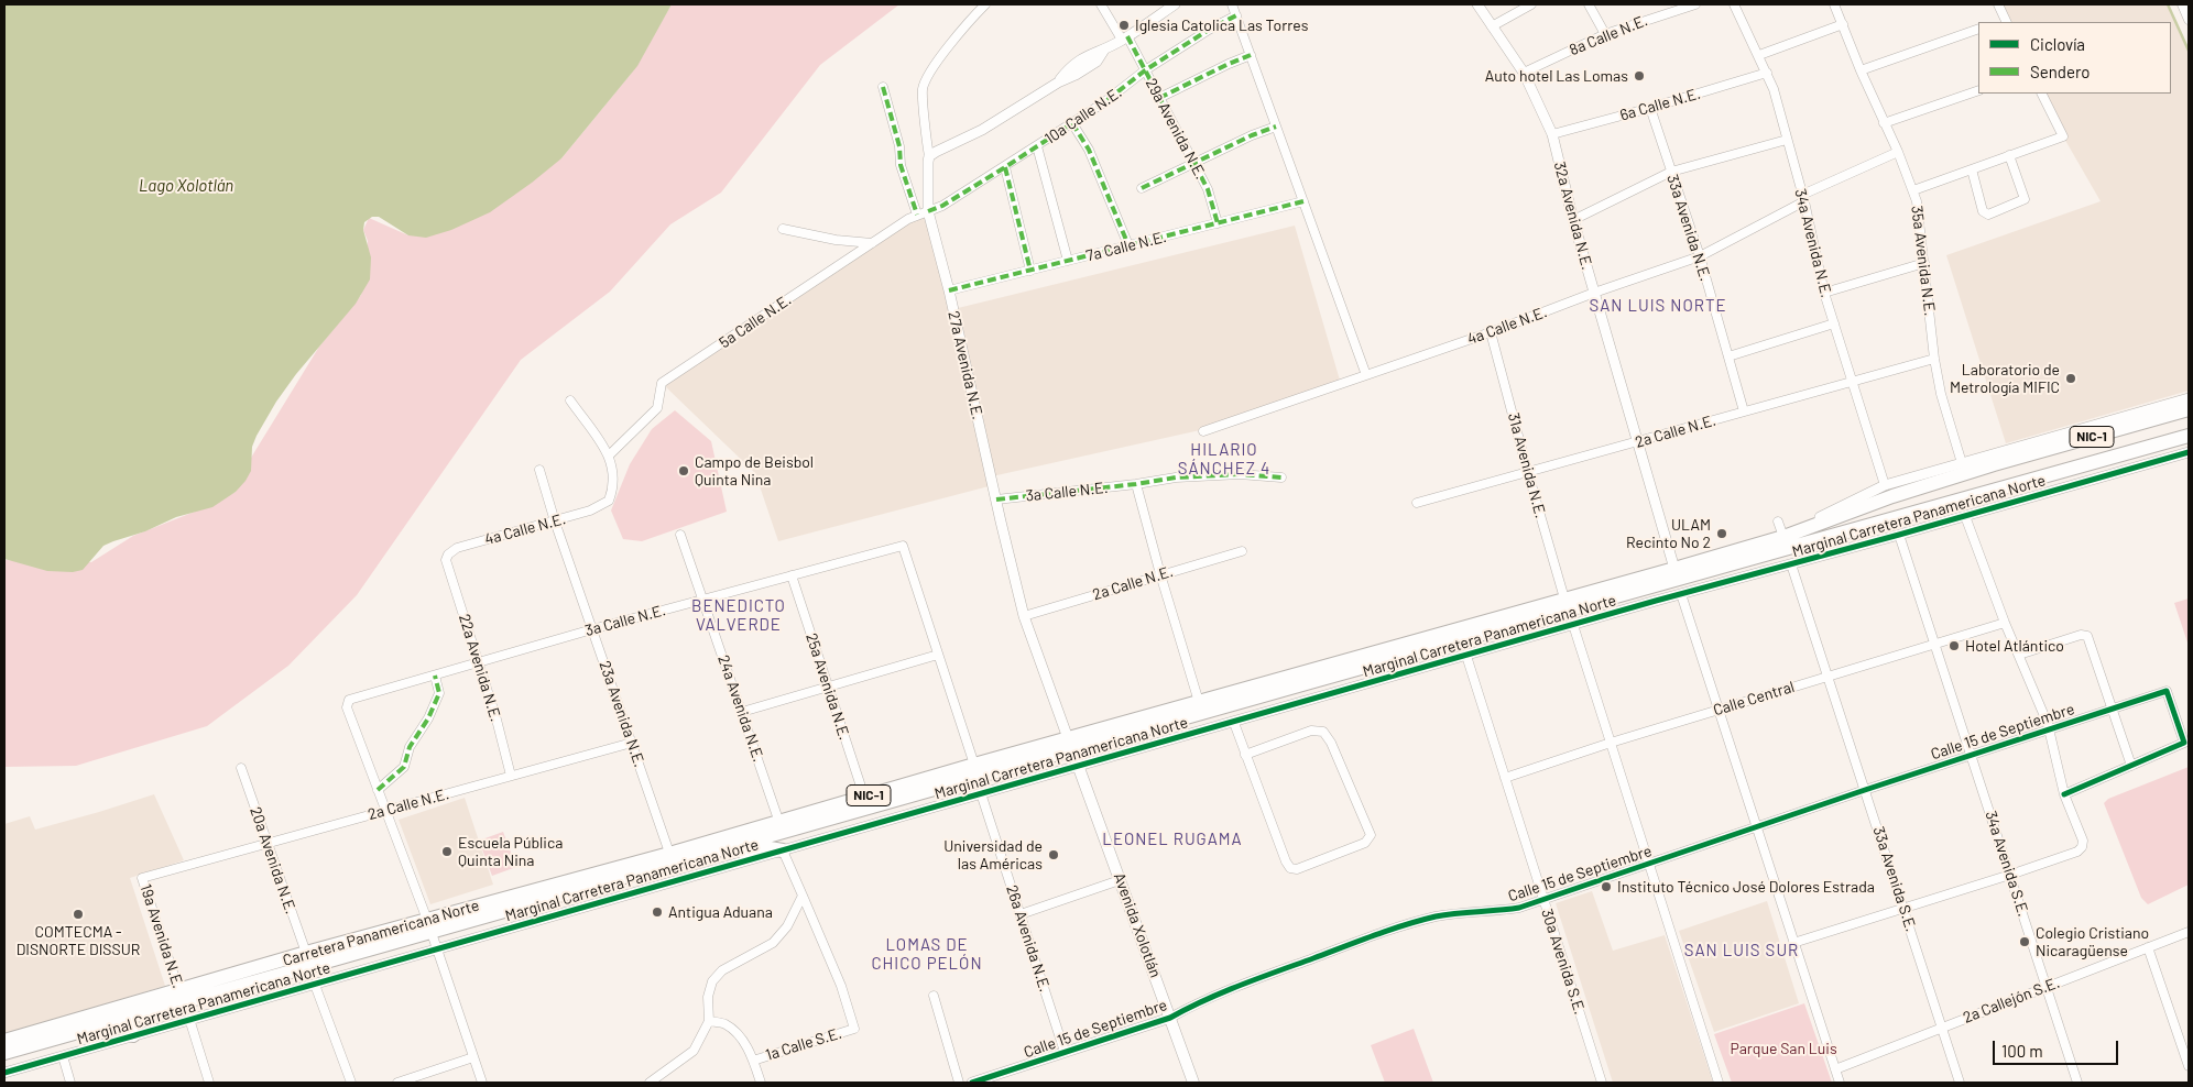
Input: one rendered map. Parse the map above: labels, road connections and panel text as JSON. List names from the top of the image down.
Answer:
{
  "streets": {
    "highway": ["NIC-1", "Carretera Panamericana Norte"],
    "main road": ["Avenida Xolotlán"],
    "street": [
      "8a Calle N.E.",
      "6a Calle N.E.",
      "10a Calle N.E.",
      "29a Avenida N.E.",
      "32a Avenida N.E.",
      "33a Avenida N.E.",
      "34a Avenida N.E.",
      "7a Calle N.E.",
      "35a Avenida N.E.",
      "5a Calle N.E.",
      "4a Calle N.E.",
      "27a Avenida N.E.",
      "2a Calle N.E.",
      "31a Avenida N.E.",
      "3a Calle N.E.",
      "Marginal Carretera Panamericana Norte",
      "22a Avenida N.E.",
      "25a Avenida N.E.",
      "Calle Central",
      "24a Avenida N.E.",
      "23a Avenida N.E.",
      "Calle 15 de Septiembre",
      "20a Avenida N.E.",
      "34a Avenida S.E.",
      "33a Avenida S.E.",
      "19a Avenida N.E.",
      "26a Avenida N.E.",
      "30a Avenida S.E.",
      "2a Callejón S.E.",
      "1a Calle S.E."
    ]
  },
  "crossings": [
    ["8a Calle N.E.", "32a Avenida N.E."],
    ["6a Calle N.E.", "32a Avenida N.E."],
    ["6a Calle N.E.", "33a Avenida N.E."],
    ["6a Calle N.E.", "34a Avenida N.E."],
    ["10a Calle N.E.", "29a Avenida N.E."],
    ["10a Calle N.E.", "5a Calle N.E."],
    ["10a Calle N.E.", "27a Avenida N.E."],
    ["29a Avenida N.E.", "7a Calle N.E."],
    ["32a Avenida N.E.", "4a Calle N.E."],
    ["32a Avenida N.E.", "2a Calle N.E."],
    ["32a Avenida N.E.", "Carretera Panamericana Norte"],
    ["33a Avenida N.E.", "4a Calle N.E."],
    ["33a Avenida N.E.", "2a Calle N.E."],
    ["34a Avenida N.E.", "4a Calle N.E."],
    ["34a Avenida N.E.", "2a Calle N.E."],
    ["34a Avenida N.E.", "NIC-1"],
    ["7a Calle N.E.", "27a Avenida N.E."],
    ["35a Avenida N.E.", "4a Calle N.E."],
    ["35a Avenida N.E.", "2a Calle N.E."],
    ["5a Calle N.E.", "4a Calle N.E."],
    ["5a Calle N.E.", "27a Avenida N.E."],
    ["4a Calle N.E.", "31a Avenida N.E."],
    ["4a Calle N.E.", "22a Avenida N.E."],
    ["4a Calle N.E.", "23a Avenida N.E."],
    ["27a Avenida N.E.", "2a Calle N.E."],
    ["27a Avenida N.E.", "3a Calle N.E."],
    ["27a Avenida N.E.", "Avenida Xolotlán"],
    ["27a Avenida N.E.", "Carretera Panamericana Norte"],
    ["2a Calle N.E.", "31a Avenida N.E."],
    ["2a Calle N.E.", "22a Avenida N.E."],
    ["2a Calle N.E.", "23a Avenida N.E."],
    ["2a Calle N.E.", "20a Avenida N.E."],
    ["2a Calle N.E.", "19a Avenida N.E."],
    ["NIC-1", "Carretera Panamericana Norte"],
    ["31a Avenida N.E.", "Carretera Panamericana Norte"],
    ["3a Calle N.E.", "22a Avenida N.E."],
    ["3a Calle N.E.", "25a Avenida N.E."],
    ["3a Calle N.E.", "24a Avenida N.E."],
    ["3a Calle N.E.", "23a Avenida N.E."],
    ["Marginal Carretera Panamericana Norte", "Avenida Xolotlán"],
    ["Marginal Carretera Panamericana Norte", "26a Avenida N.E."],
    ["Marginal Carretera Panamericana Norte", "30a Avenida S.E."],
    ["25a Avenida N.E.", "Carretera Panamericana Norte"],
    ["Calle Central", "34a Avenida S.E."],
    ["Calle Central", "33a Avenida S.E."],
    ["Calle Central", "30a Avenida S.E."],
    ["24a Avenida N.E.", "Carretera Panamericana Norte"],
    ["23a Avenida N.E.", "Carretera Panamericana Norte"],
    ["Calle 15 de Septiembre", "34a Avenida S.E."],
    ["Calle 15 de Septiembre", "33a Avenida S.E."],
    ["Calle 15 de Septiembre", "Avenida Xolotlán"],
    ["Calle 15 de Septiembre", "26a Avenida N.E."],
    ["Calle 15 de Septiembre", "30a Avenida S.E."],
    ["20a Avenida N.E.", "Carretera Panamericana Norte"],
    ["34a Avenida S.E.", "2a Callejón S.E."],
    ["33a Avenida S.E.", "2a Callejón S.E."],
    ["Avenida Xolotlán", "Carretera Panamericana Norte"],
    ["Carretera Panamericana Norte", "19a Avenida N.E."]
  ],
  "districts": [
    "SAN LUIS NORTE",
    "HILARIO SÁNCHEZ 4",
    "BENEDICTO VALVERDE",
    "LEONEL RUGAMA",
    "LOMAS DE CHICO PELÓN",
    "SAN LUIS SUR"
  ],
  "water": ["Lago Xolotlán"],
  "parks": ["Parque San Luis"],
  "places": [
    "Iglesia Catolica Las Torres",
    "Auto hotel Las Lomas",
    "Laboratorio de Metrología MIFIC",
    "Campo de Beisbol Quinta Nina",
    "ULAM Recinto No 2",
    "Hotel Atlántico",
    "Escuela Pública Quinta Nina",
    "Universidad de las Américas",
    "Instituto Técnico José Dolores Estrada",
    "Antigua Aduana",
    "COMTECMA - DISNORTE DISSUR",
    "Colegio Cristiano Nicaragüense"
  ],
  "legend": ["Ciclovía", "Sendero"],
  "scale_bar": "100 m"
}
